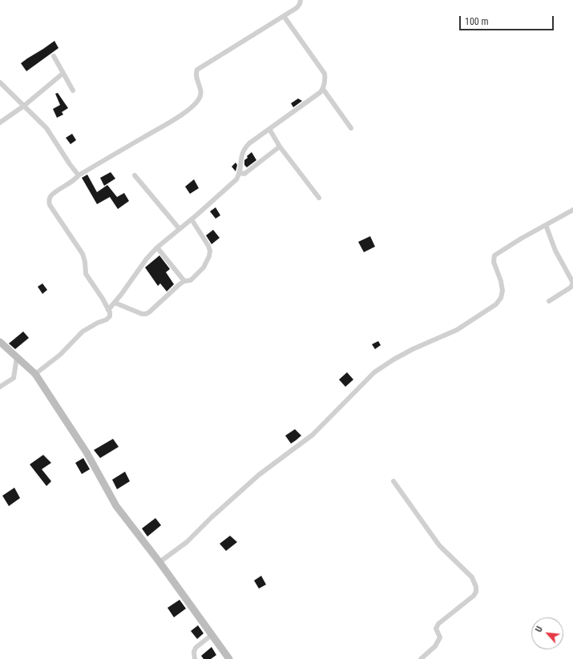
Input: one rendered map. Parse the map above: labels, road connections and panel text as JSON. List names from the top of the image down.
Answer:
{
  "scale_bar": "100 m",
  "north": "top left"
}
